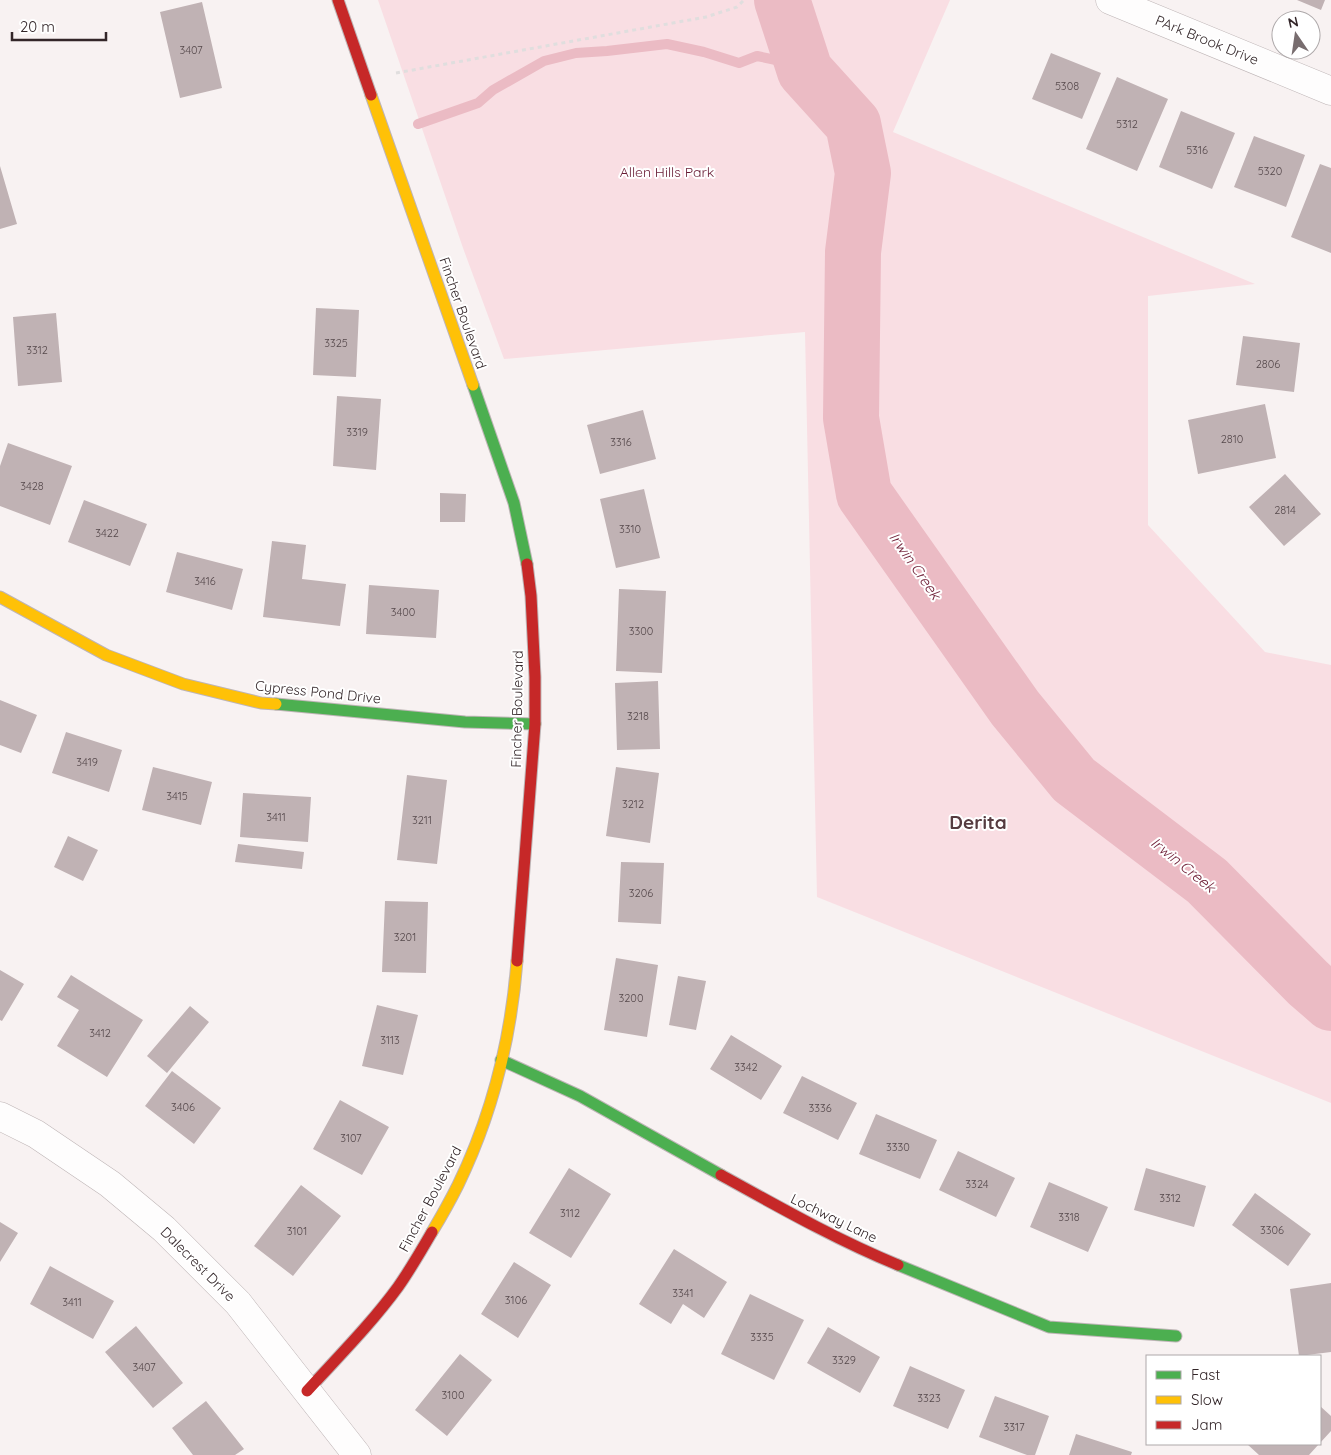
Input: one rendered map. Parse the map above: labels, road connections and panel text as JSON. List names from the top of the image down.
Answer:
{
  "streets": {
    "street": [
      "PArk Brook Drive",
      "Fincher Boulevard",
      "Cypress Pond Drive",
      "Lochway Lane",
      "Dalecrest Drive"
    ]
  },
  "crossings": [
    ["Fincher Boulevard", "Cypress Pond Drive"],
    ["Fincher Boulevard", "Lochway Lane"],
    ["Fincher Boulevard", "Dalecrest Drive"]
  ],
  "districts": ["Derita"],
  "water": ["Irwin Creek"],
  "parks": ["Allen Hills Park"],
  "house_numbers": [
    "3407",
    "5308",
    "5312",
    "5316",
    "5320",
    "3325",
    "3312",
    "2806",
    "3319",
    "2810",
    "3316",
    "3428",
    "2814",
    "3310",
    "3422",
    "3416",
    "3400",
    "3300",
    "3218",
    "3419",
    "3415",
    "3212",
    "3411",
    "3211",
    "3206",
    "3201",
    "3200",
    "3412",
    "3113",
    "3342",
    "3406",
    "3336",
    "3107",
    "3330",
    "3324",
    "3312",
    "3112",
    "3318",
    "3306",
    "3101",
    "3341",
    "3106",
    "3411",
    "3335",
    "3329",
    "3407",
    "3100",
    "3323",
    "3317"
  ],
  "legend": ["Fast", "Slow", "Jam"],
  "scale_bar": "20 m",
  "north": "top"
}
